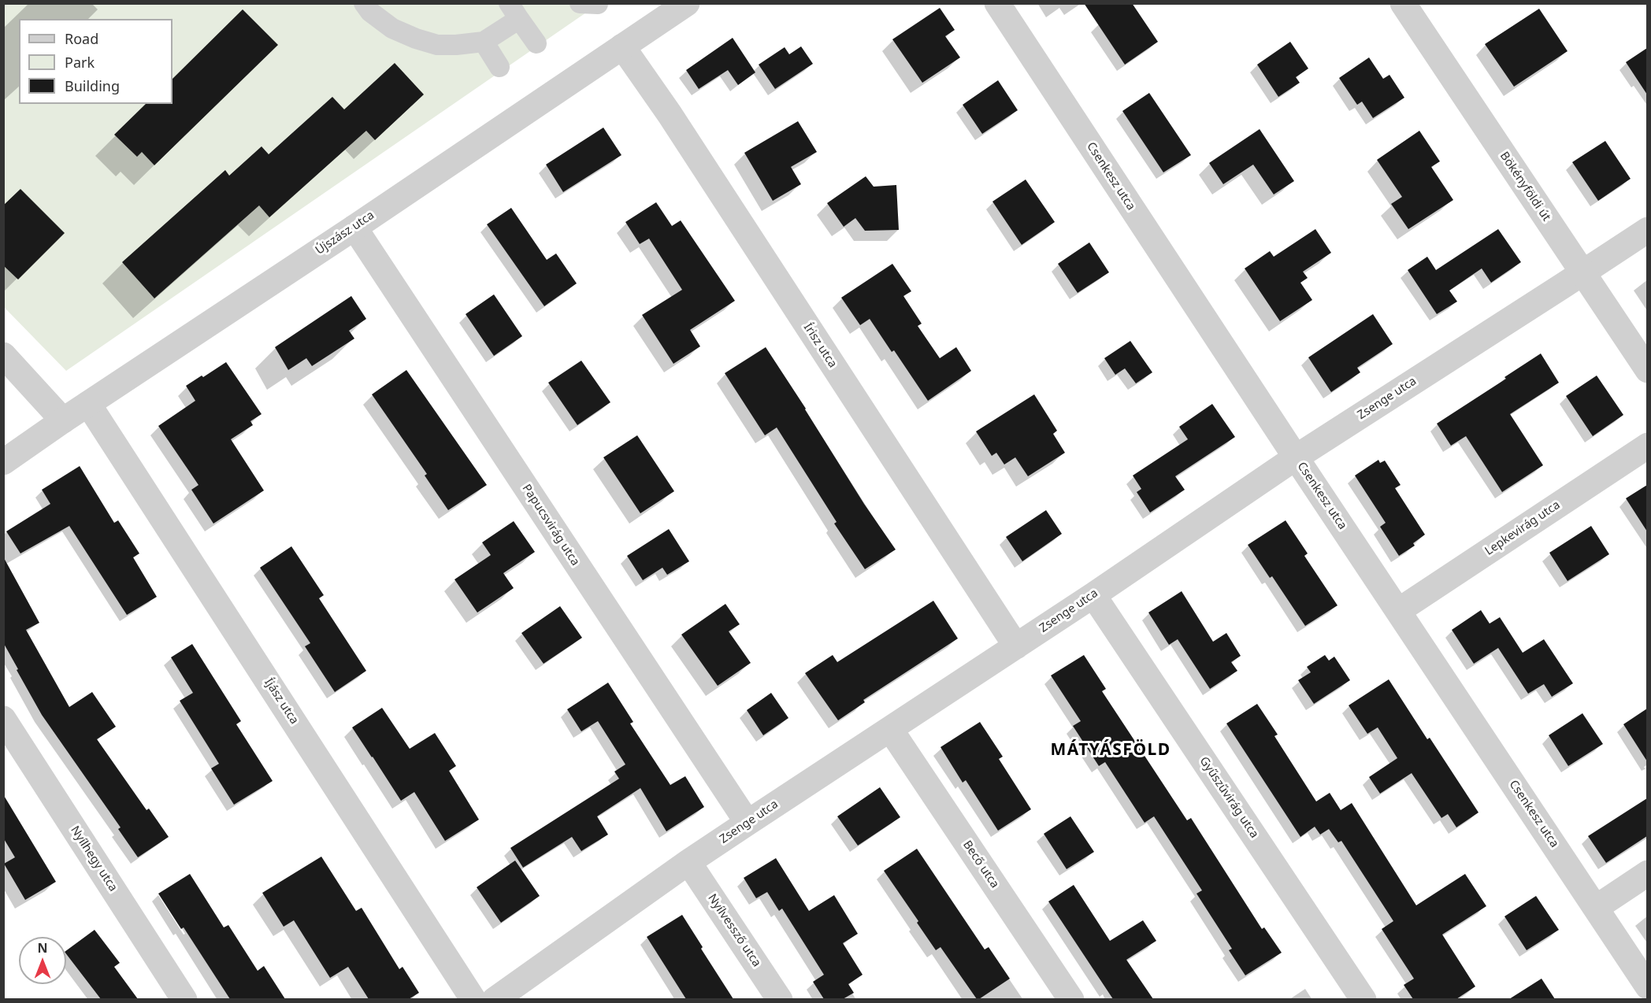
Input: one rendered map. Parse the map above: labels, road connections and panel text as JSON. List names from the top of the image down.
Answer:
{
  "streets": {
    "street": [
      "Csenkesz utca",
      "Bökényföldi út",
      "Újszász utca",
      "Írisz utca",
      "Zsenge utca",
      "Papucsvirág utca",
      "Lepkevirág utca",
      "Íjász utca",
      "Gyűszűvirág utca",
      "Nyílhegy utca",
      "Becő utca",
      "Nyílvessző utca"
    ]
  },
  "crossings": [
    ["Csenkesz utca", "Zsenge utca"],
    ["Csenkesz utca", "Lepkevirág utca"],
    ["Bökényföldi út", "Zsenge utca"],
    ["Újszász utca", "Írisz utca"],
    ["Újszász utca", "Papucsvirág utca"],
    ["Újszász utca", "Íjász utca"],
    ["Írisz utca", "Zsenge utca"],
    ["Zsenge utca", "Papucsvirág utca"],
    ["Zsenge utca", "Gyűszűvirág utca"],
    ["Zsenge utca", "Becő utca"],
    ["Zsenge utca", "Nyílvessző utca"]
  ],
  "districts": ["MÁTYÁSFÖLD"],
  "legend": ["Road", "Park", "Building"],
  "north": "top"
}
